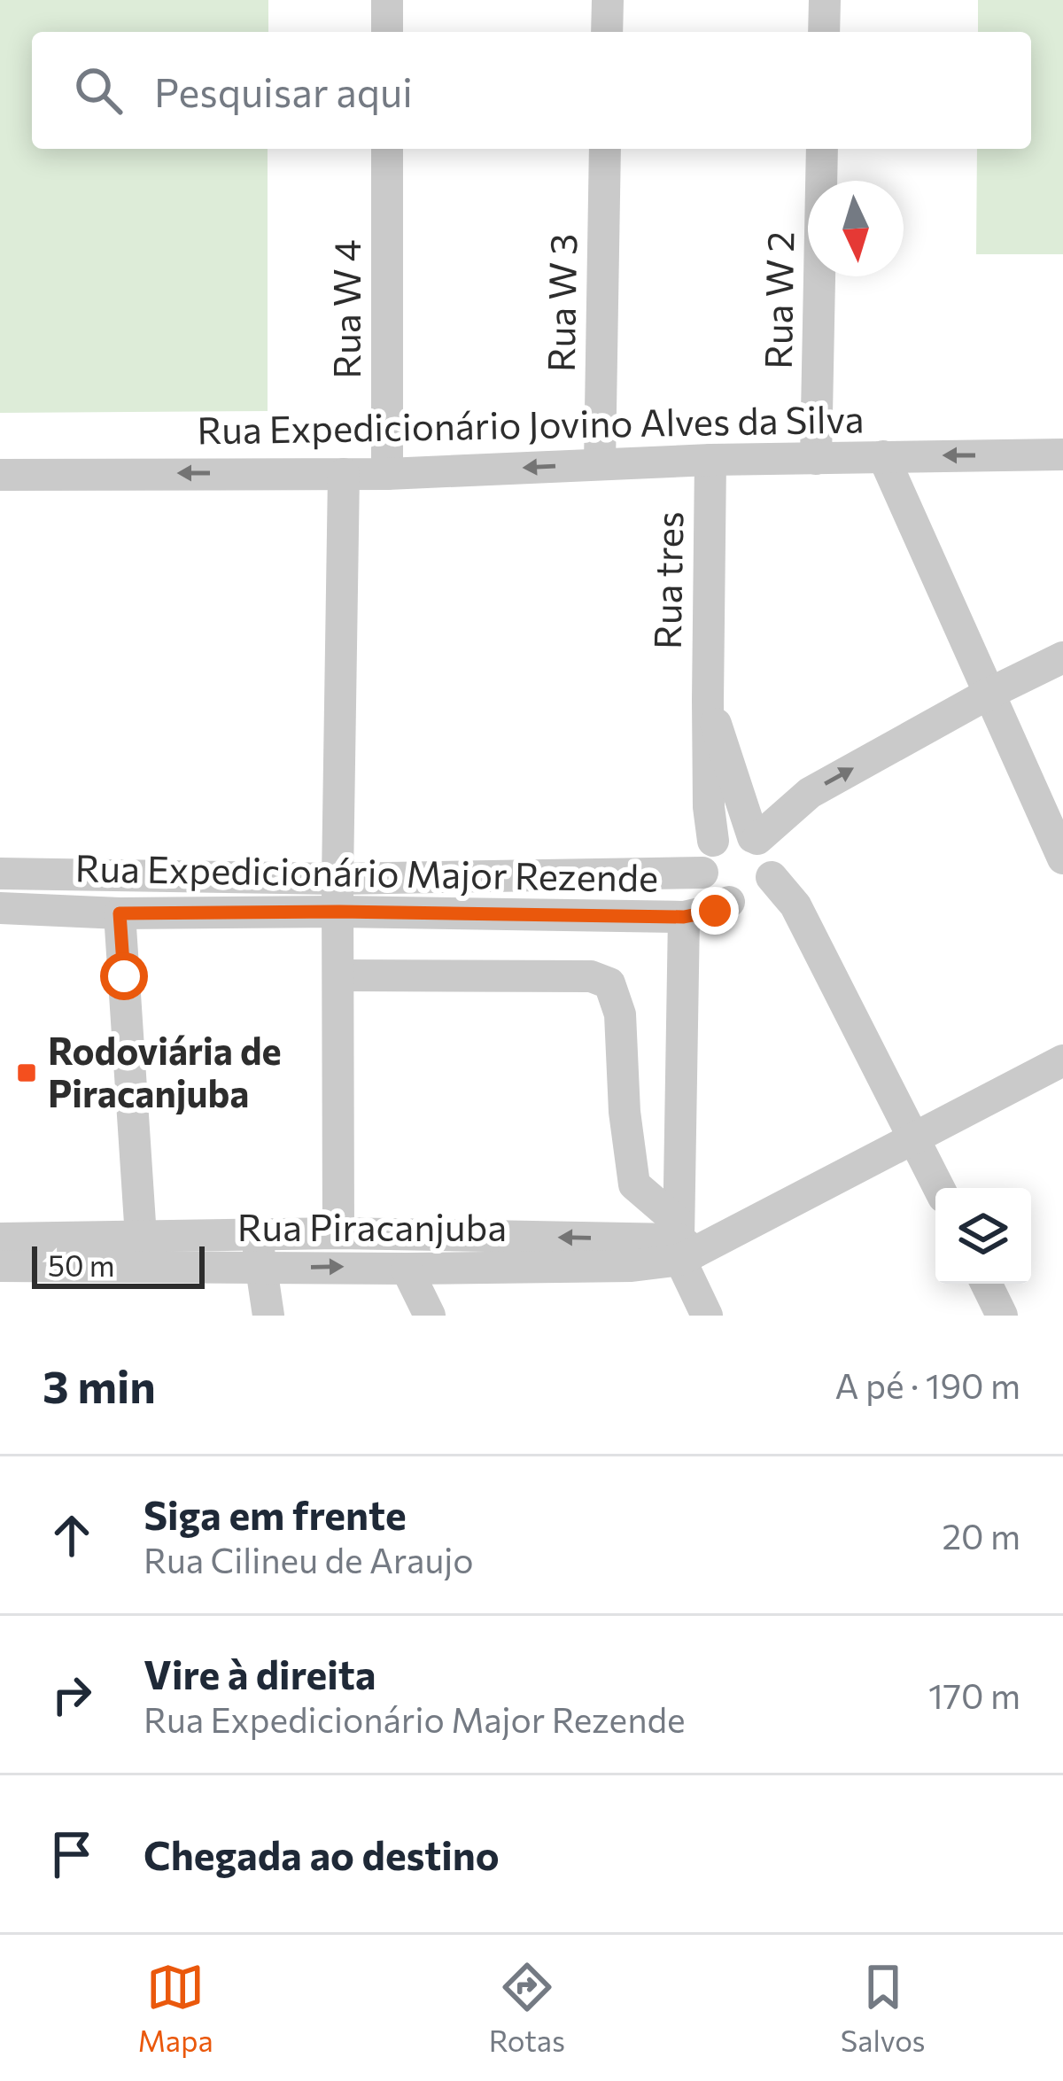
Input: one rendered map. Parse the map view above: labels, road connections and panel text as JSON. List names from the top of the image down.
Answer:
{
  "streets": {
    "street": [
      "Rua W 2",
      "Rua W 3",
      "Rua W 4",
      "Rua Expedicionário Jovino Alves da Silva",
      "Rua tres",
      "Rua Expedicionário Major Rezende",
      "Rua Piracanjuba"
    ]
  },
  "crossings": [
    ["Rua W 2", "Rua Expedicionário Jovino Alves da Silva"],
    ["Rua W 3", "Rua Expedicionário Jovino Alves da Silva"],
    ["Rua W 4", "Rua Expedicionário Jovino Alves da Silva"],
    ["Rua Expedicionário Jovino Alves da Silva", "Rua tres"],
    ["Rua tres", "Rua Expedicionário Major Rezende"]
  ],
  "one_way": ["Rua Expedicionário Jovino Alves da Silva"],
  "places": {
    "transit": ["Rodoviária de Piracanjuba"]
  },
  "scale_bar": "50 m",
  "north": "bottom",
  "page": {
    "search": "Pesquisar aqui",
    "scale": "50 m",
    "heading": ["3 min", "A pé · 190 m"],
    "list": [
      ["Siga em frente", "Rua Cilineu de Araujo", "20 m"],
      ["Vire à direita", "Rua Expedicionário Major Rezende", "170 m"],
      "Chegada ao destino"
    ],
    "nav": ["Mapa", "Rotas", "Salvos"]
  }
}
